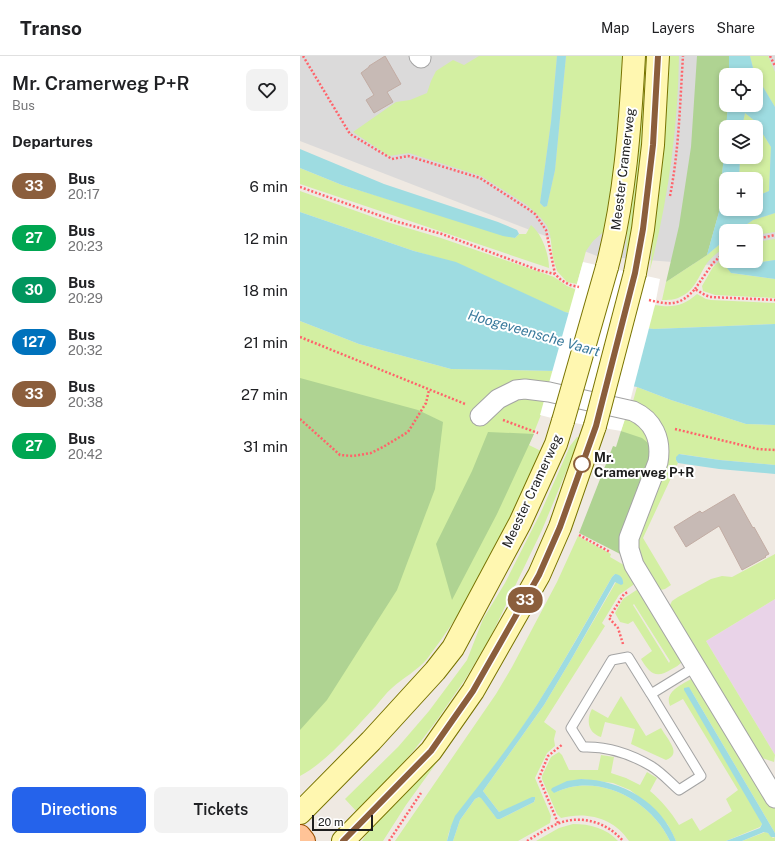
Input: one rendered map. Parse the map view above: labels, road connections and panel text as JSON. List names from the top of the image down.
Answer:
{
  "streets": {
    "main road": ["Meester Cramerweg"]
  },
  "water": ["Hoogeveensche Vaart"],
  "places": ["Mr. Cramerweg P+R"],
  "lines": ["bus line 33"],
  "scale_bar": "20 m",
  "page": {
    "header": "Transo",
    "nav": ["Map", "Layers", "Share"],
    "heading": [
      ["Mr. Cramerweg P+R", "Bus"],
      "Departures"
    ],
    "on_map": "33",
    "map_buttons": ["+", "−"],
    "list": [
      {
        "mark": "33",
        "name": "Bus",
        "note": "20:17",
        "value": "6 min"
      },
      {
        "mark": "27",
        "name": "Bus",
        "note": "20:23",
        "value": "12 min"
      },
      {
        "mark": "30",
        "name": "Bus",
        "note": "20:29",
        "value": "18 min"
      },
      {
        "mark": "127",
        "name": "Bus",
        "note": "20:32",
        "value": "21 min"
      },
      {
        "mark": "33",
        "name": "Bus",
        "note": "20:38",
        "value": "27 min"
      },
      {
        "mark": "27",
        "name": "Bus",
        "note": "20:42",
        "value": "31 min"
      }
    ],
    "buttons": ["Directions", "Tickets"],
    "scale": "20 m"
  }
}
